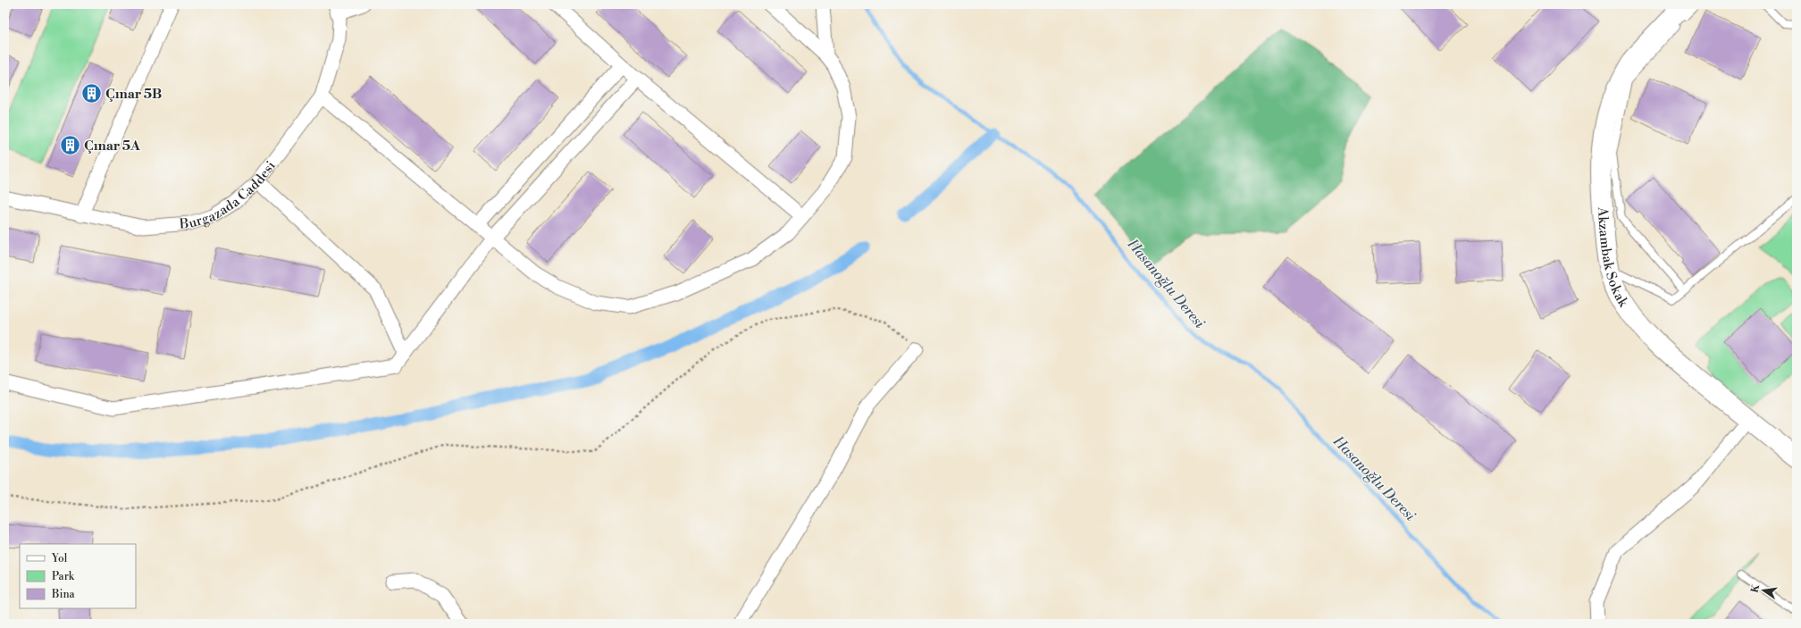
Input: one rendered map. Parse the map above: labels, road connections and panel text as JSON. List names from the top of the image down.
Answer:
{
  "streets": {
    "street": ["Burgazada Caddesi", "Akzambak Sokak"]
  },
  "water": ["Hasanoğlu Deresi"],
  "places": {
    "building": ["Çınar 5B", "Çınar 5A"]
  },
  "legend": ["Yol", "Park", "Bina"],
  "north": "left"
}
